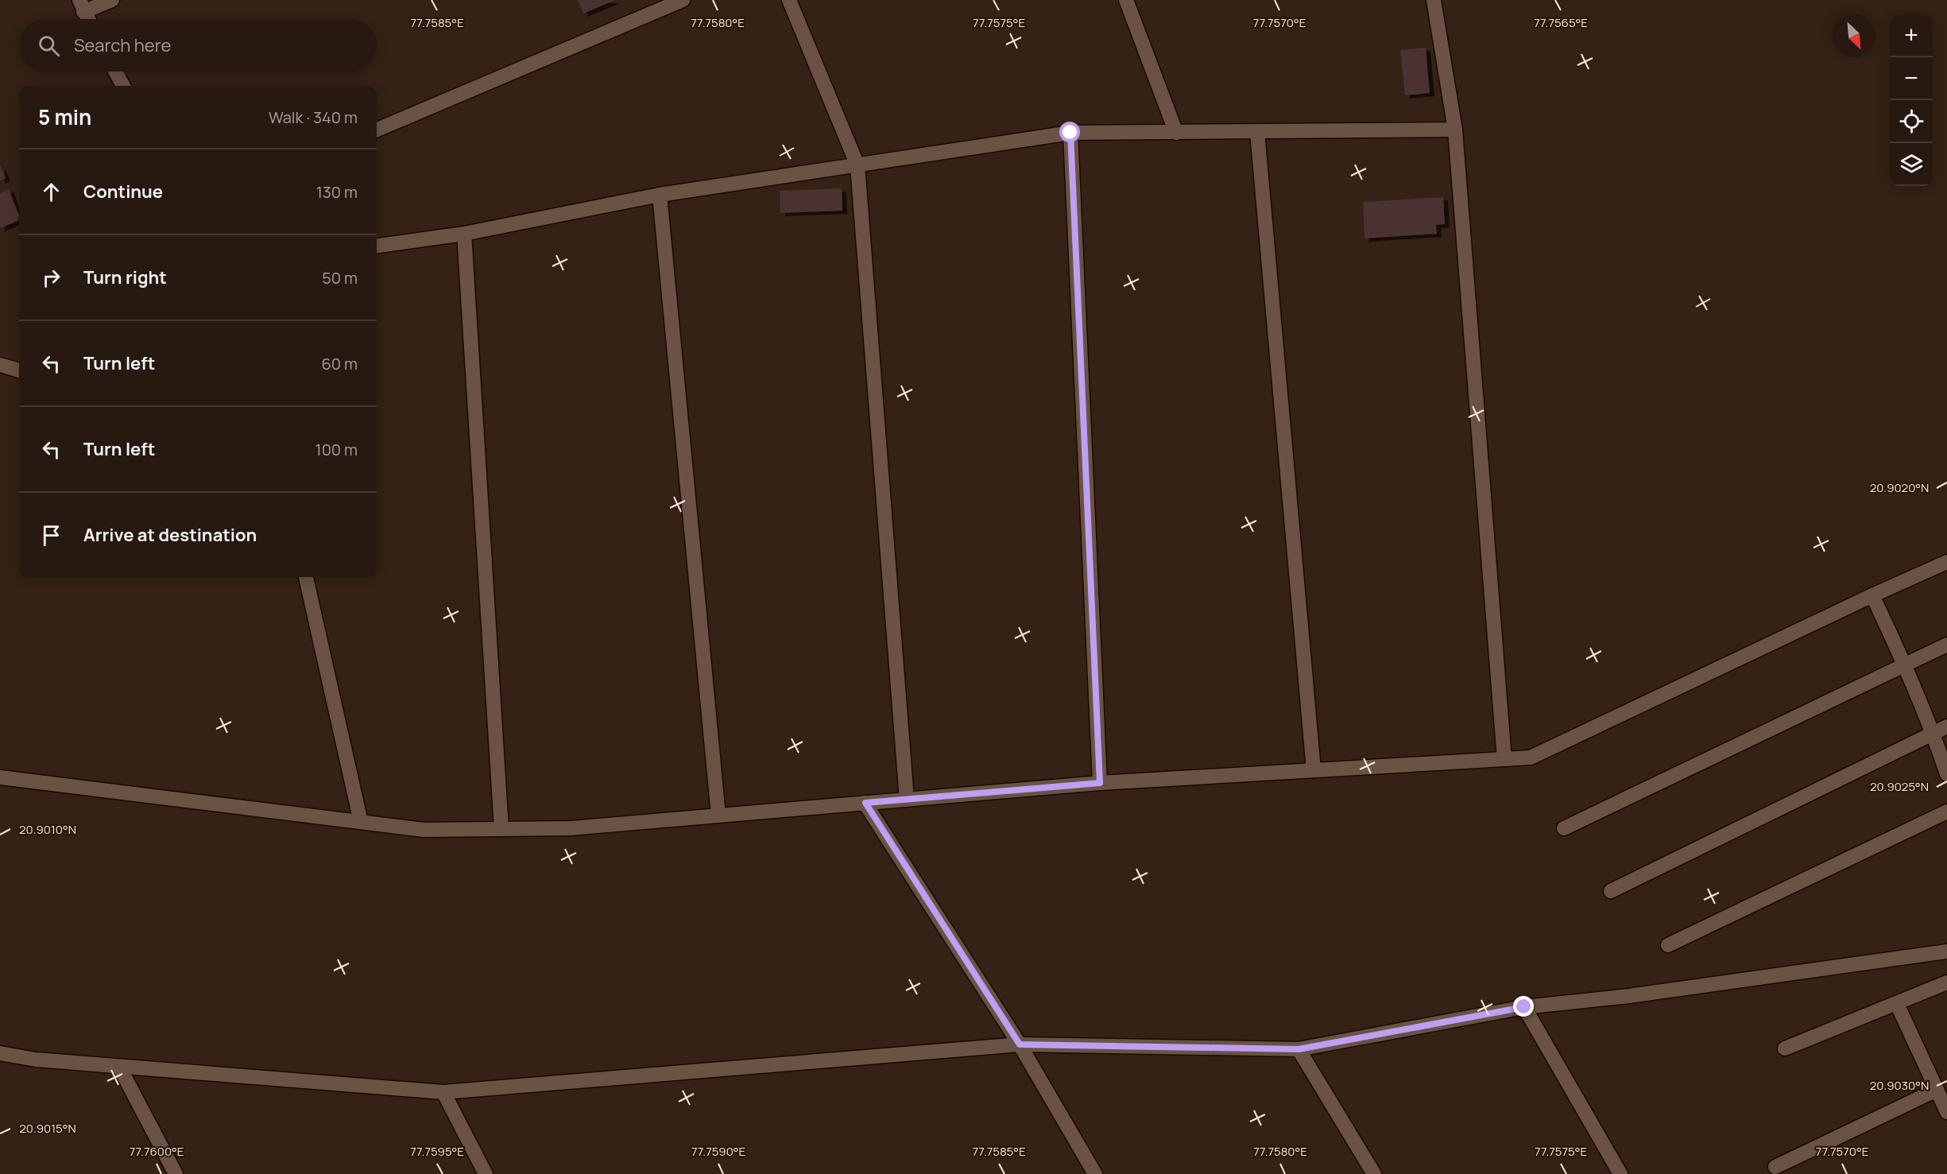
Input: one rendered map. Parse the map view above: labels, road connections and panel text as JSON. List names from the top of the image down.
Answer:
{
  "north": "bottom right",
  "page": {
    "map_buttons": ["+", "−"],
    "search": "Search here",
    "heading": ["5 min", "Walk · 340 m"],
    "list": [
      ["Continue", "130 m"],
      ["Turn right", "50 m"],
      ["Turn left", "60 m"],
      ["Turn left", "100 m"],
      "Arrive at destination"
    ]
  },
  "coordinates": [
    "77.7585°E",
    "77.7580°E",
    "77.7575°E",
    "77.7570°E",
    "77.7565°E",
    "20.9020°N",
    "20.9025°N",
    "20.9010°N",
    "20.9030°N",
    "20.9015°N",
    "77.7600°E",
    "77.7595°E",
    "77.7590°E"
  ]
}
